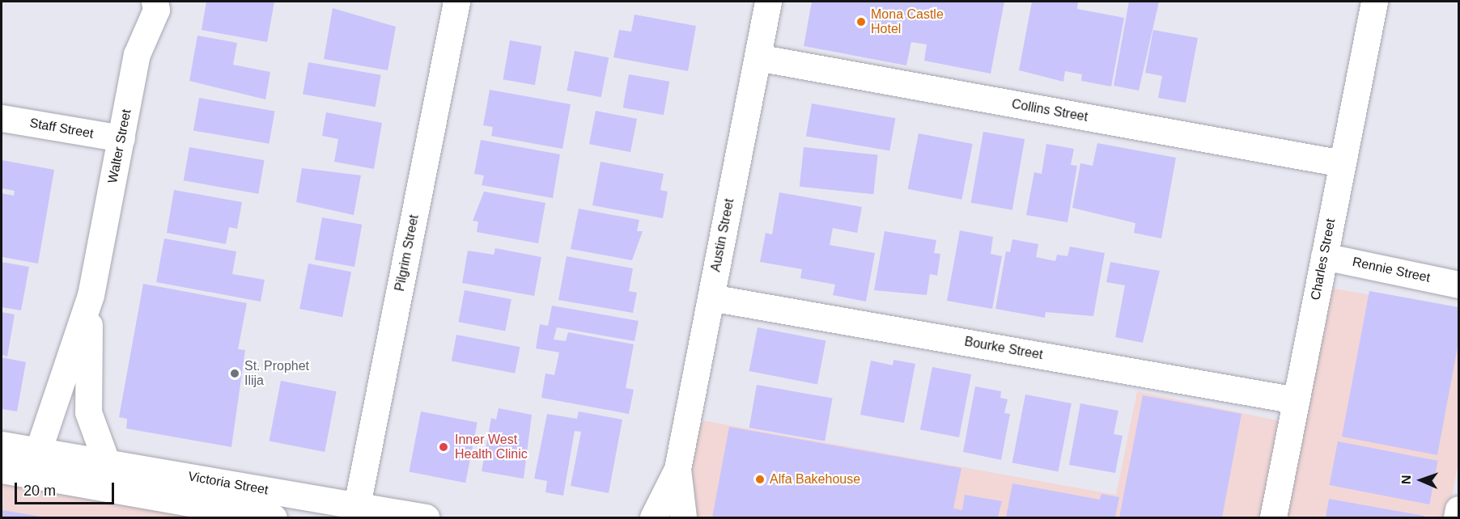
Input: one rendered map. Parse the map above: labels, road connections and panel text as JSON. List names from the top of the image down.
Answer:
{
  "streets": {
    "street": [
      "Collins Street",
      "Staff Street",
      "Walter Street",
      "Austin Street",
      "Pilgrim Street",
      "Charles Street",
      "Rennie Street",
      "Bourke Street",
      "Victoria Street"
    ]
  },
  "crossings": [
    ["Collins Street", "Austin Street"],
    ["Collins Street", "Charles Street"],
    ["Staff Street", "Walter Street"],
    ["Walter Street", "Victoria Street"],
    ["Austin Street", "Bourke Street"],
    ["Pilgrim Street", "Victoria Street"],
    ["Charles Street", "Rennie Street"],
    ["Charles Street", "Bourke Street"]
  ],
  "places": [
    "Mona Castle Hotel",
    "St. Prophet Ilija",
    "Inner West Health Clinic",
    "Alfa Bakehouse"
  ],
  "scale_bar": "20 m",
  "north": "left"
}
